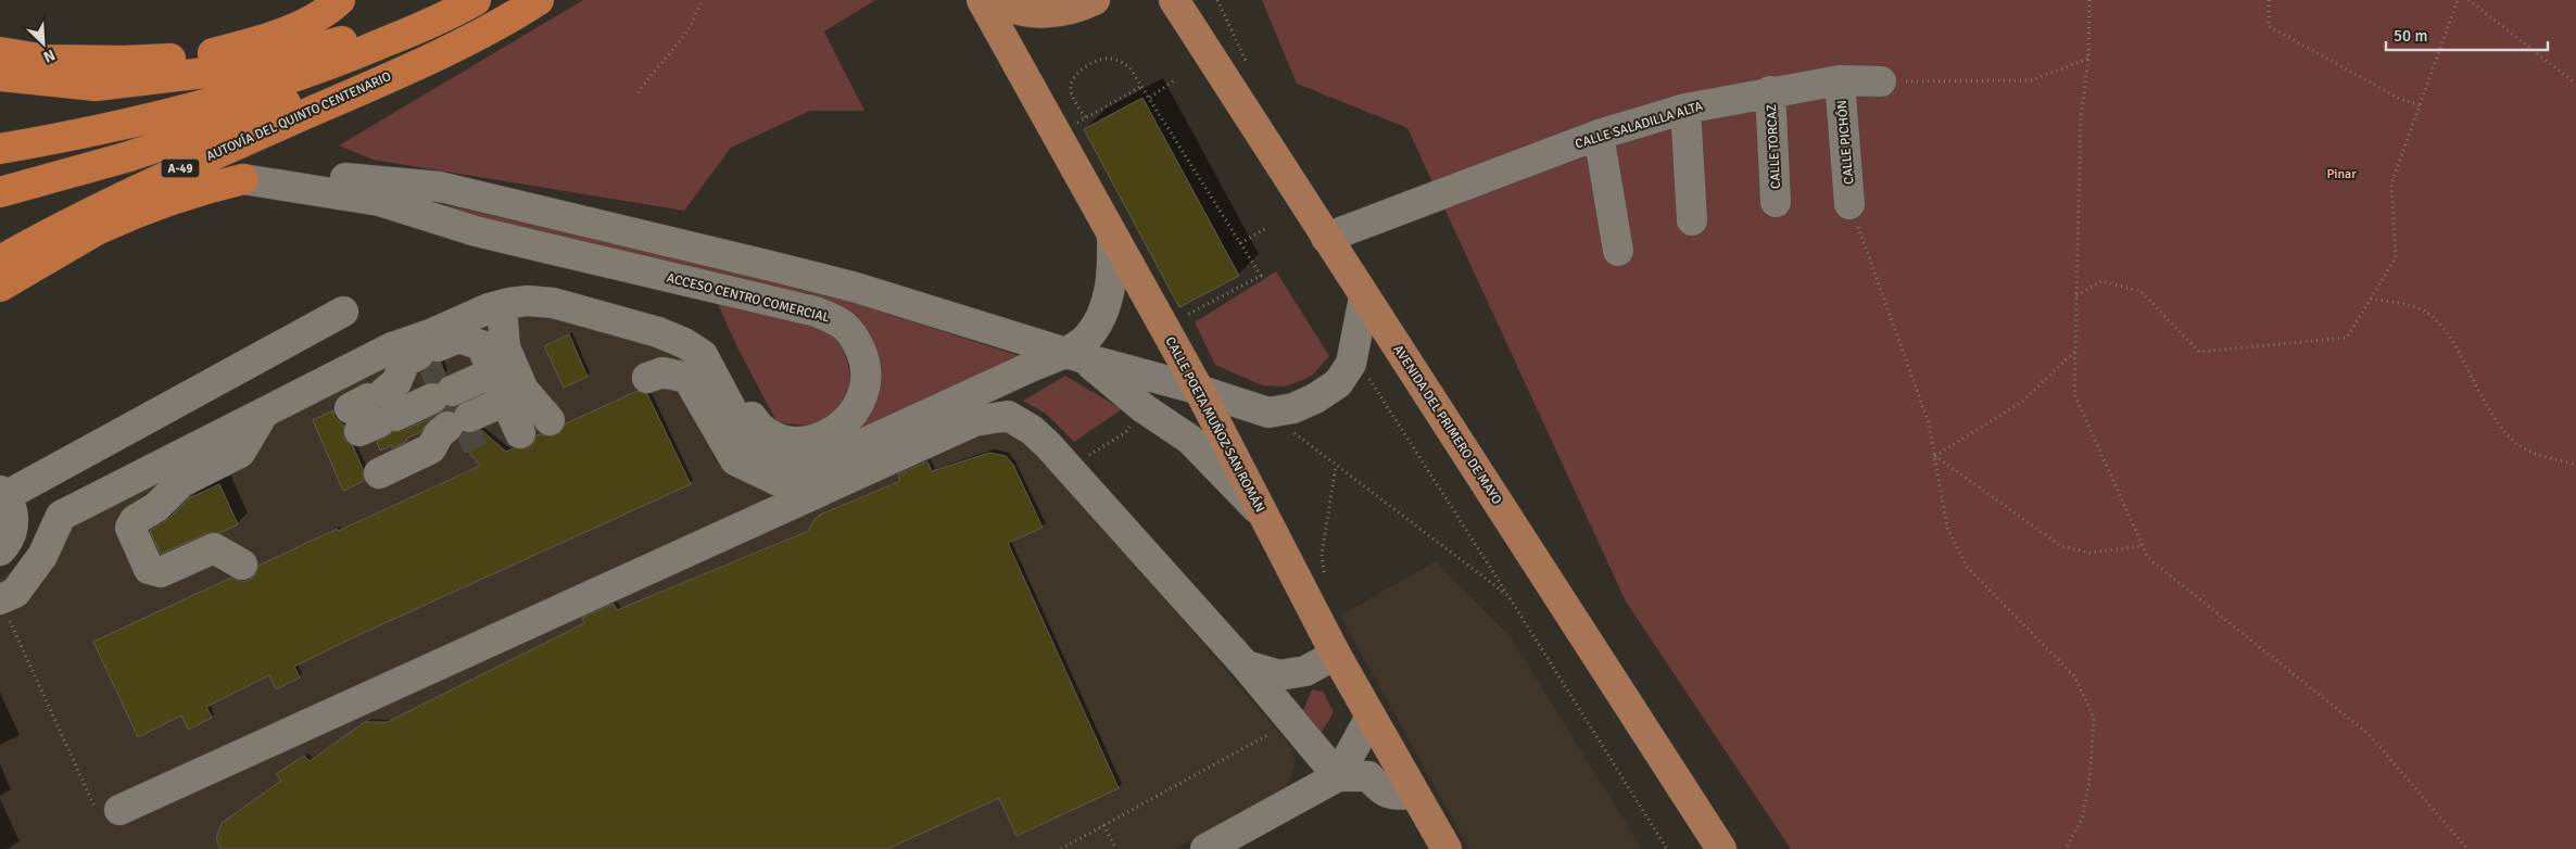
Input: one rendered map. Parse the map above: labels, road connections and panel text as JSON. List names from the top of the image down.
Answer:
{
  "streets": {
    "highway": ["AUTOVÍA DEL QUINTO CENTENARIO", "A-49"],
    "main road": ["CALLE POETA MUÑOZ SAN ROMÁN", "AVENIDA DEL PRIMERO DE MAYO"],
    "street": [
      "CALLE SALADILLA ALTA",
      "CALLE PICHÓN",
      "CALLE TORCAZ",
      "ACCESO CENTRO COMERCIAL"
    ]
  },
  "crossings": [
    ["CALLE SALADILLA ALTA", "CALLE PICHÓN"],
    ["CALLE SALADILLA ALTA", "CALLE TORCAZ"],
    ["CALLE SALADILLA ALTA", "AVENIDA DEL PRIMERO DE MAYO"]
  ],
  "parks": ["Pinar"],
  "scale_bar": "50 m",
  "north": "bottom right"
}
